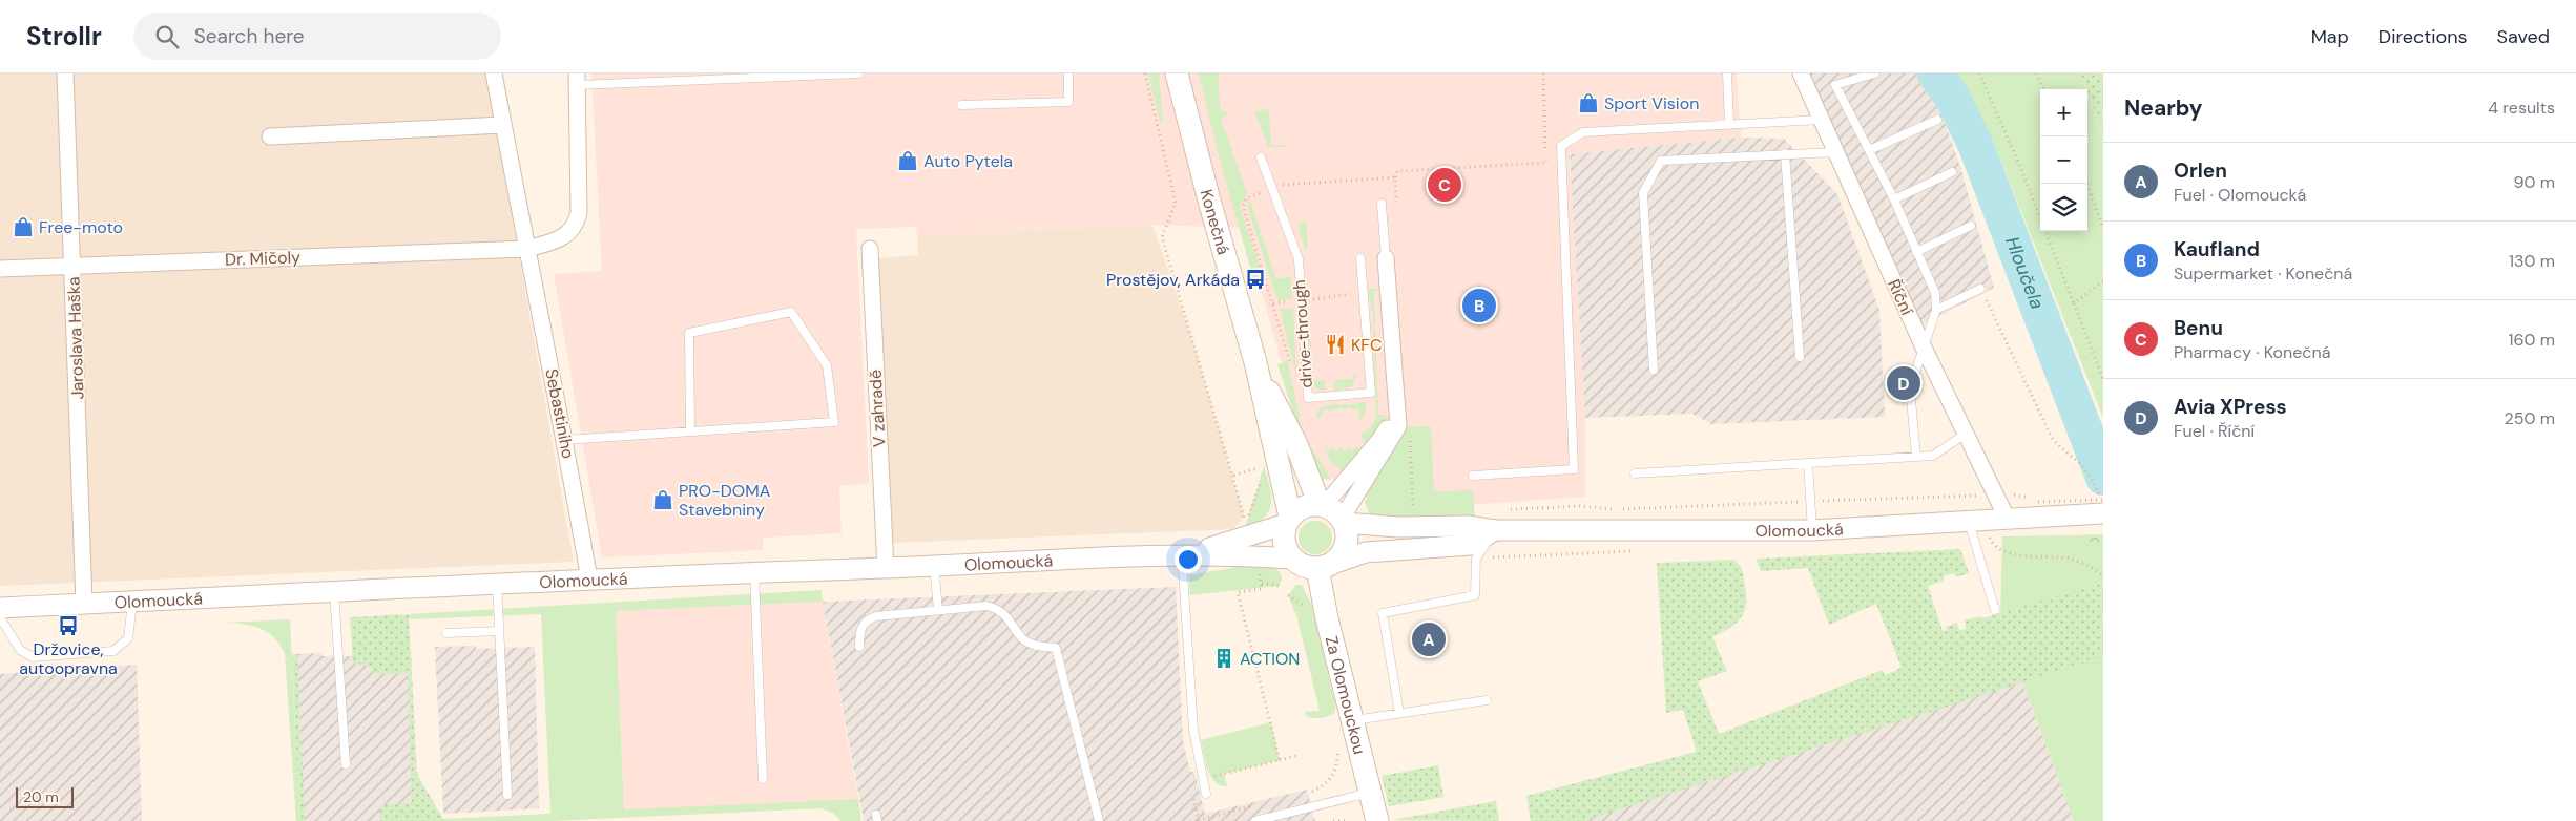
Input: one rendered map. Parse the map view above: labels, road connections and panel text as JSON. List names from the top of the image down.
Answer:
{
  "streets": {
    "main road": ["Konečná", "Olomoucká", "Za Olomouckou"],
    "street": [
      "Dr. Mičoly",
      "Říční",
      "Jaroslava Haška",
      "V zahradě",
      "Sebastiniho"
    ],
    "lane": ["drive-through"]
  },
  "crossings": [
    ["Konečná", "Olomoucká"],
    ["Konečná", "Za Olomouckou"],
    ["Dr. Mičoly", "Jaroslava Haška"],
    ["Dr. Mičoly", "Sebastiniho"],
    ["Říční", "Olomoucká"],
    ["Jaroslava Haška", "Olomoucká"],
    ["V zahradě", "Olomoucká"],
    ["Sebastiniho", "Olomoucká"],
    ["Olomoucká", "Za Olomouckou"]
  ],
  "water": ["Hloučela"],
  "places": {
    "shop": [
      "Sport Vision",
      "Auto Pytela",
      "Free-moto",
      "PRO-DOMA Stavebniny"
    ],
    "bus stop": ["Prostějov, Arkáda", "Držovice, autoopravna"],
    "restaurant": ["KFC"],
    "building": ["ACTION"]
  },
  "scale_bar": "20 m",
  "page": {
    "header": "Strollr",
    "search": "Search here",
    "nav": ["Map", "Directions", "Saved"],
    "heading": ["Nearby", "4 results"],
    "map_buttons": ["+", "−"],
    "list": [
      {
        "mark": "A",
        "name": "Orlen",
        "note": "Fuel · Olomoucká",
        "value": "90 m"
      },
      {
        "mark": "B",
        "name": "Kaufland",
        "note": "Supermarket · Konečná",
        "value": "130 m"
      },
      {
        "mark": "C",
        "name": "Benu",
        "note": "Pharmacy · Konečná",
        "value": "160 m"
      },
      {
        "mark": "D",
        "name": "Avia XPress",
        "note": "Fuel · Říční",
        "value": "250 m"
      }
    ],
    "pins": [
      "C",
      "B",
      "D",
      "A"
    ],
    "scale": "20 m"
  }
}
